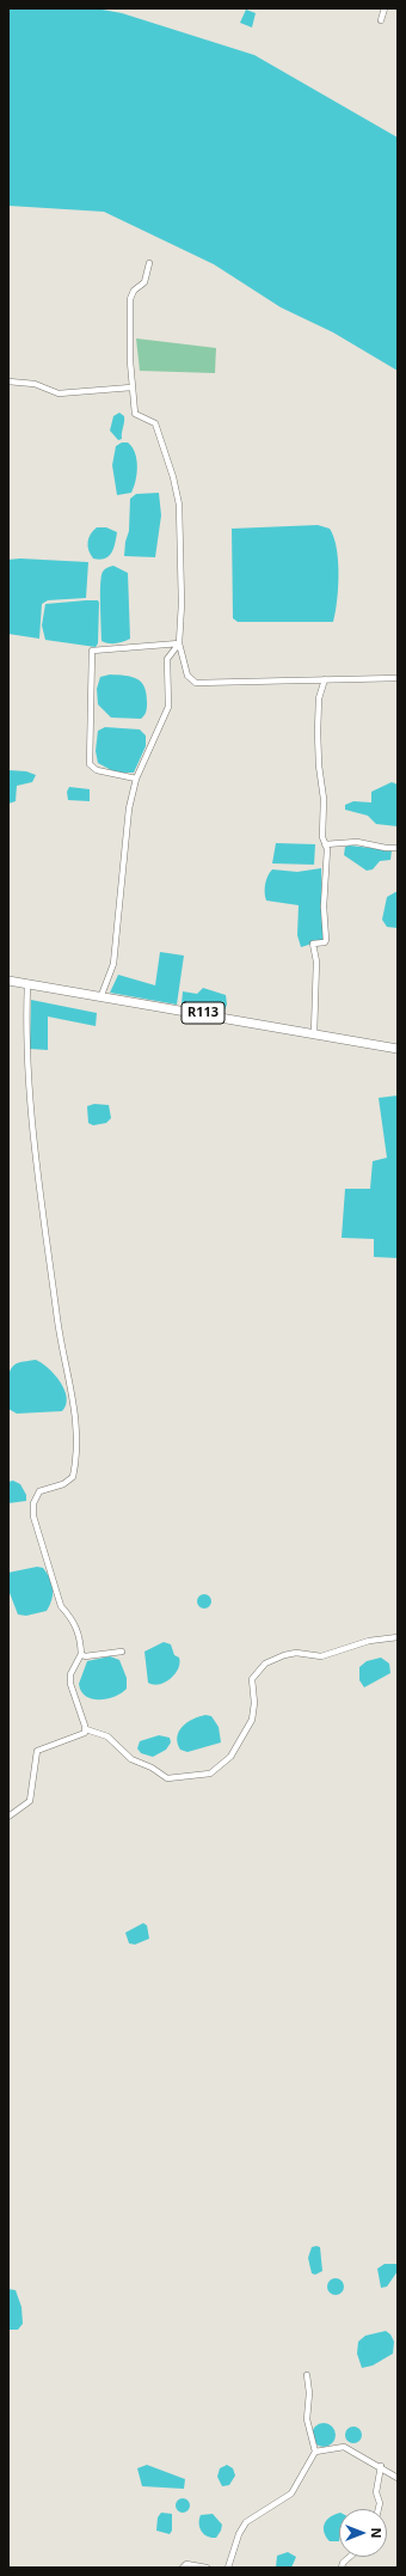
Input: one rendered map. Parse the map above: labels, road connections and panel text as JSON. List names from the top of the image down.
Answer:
{
  "streets": {
    "main road": ["R113"]
  },
  "north": "right"
}
